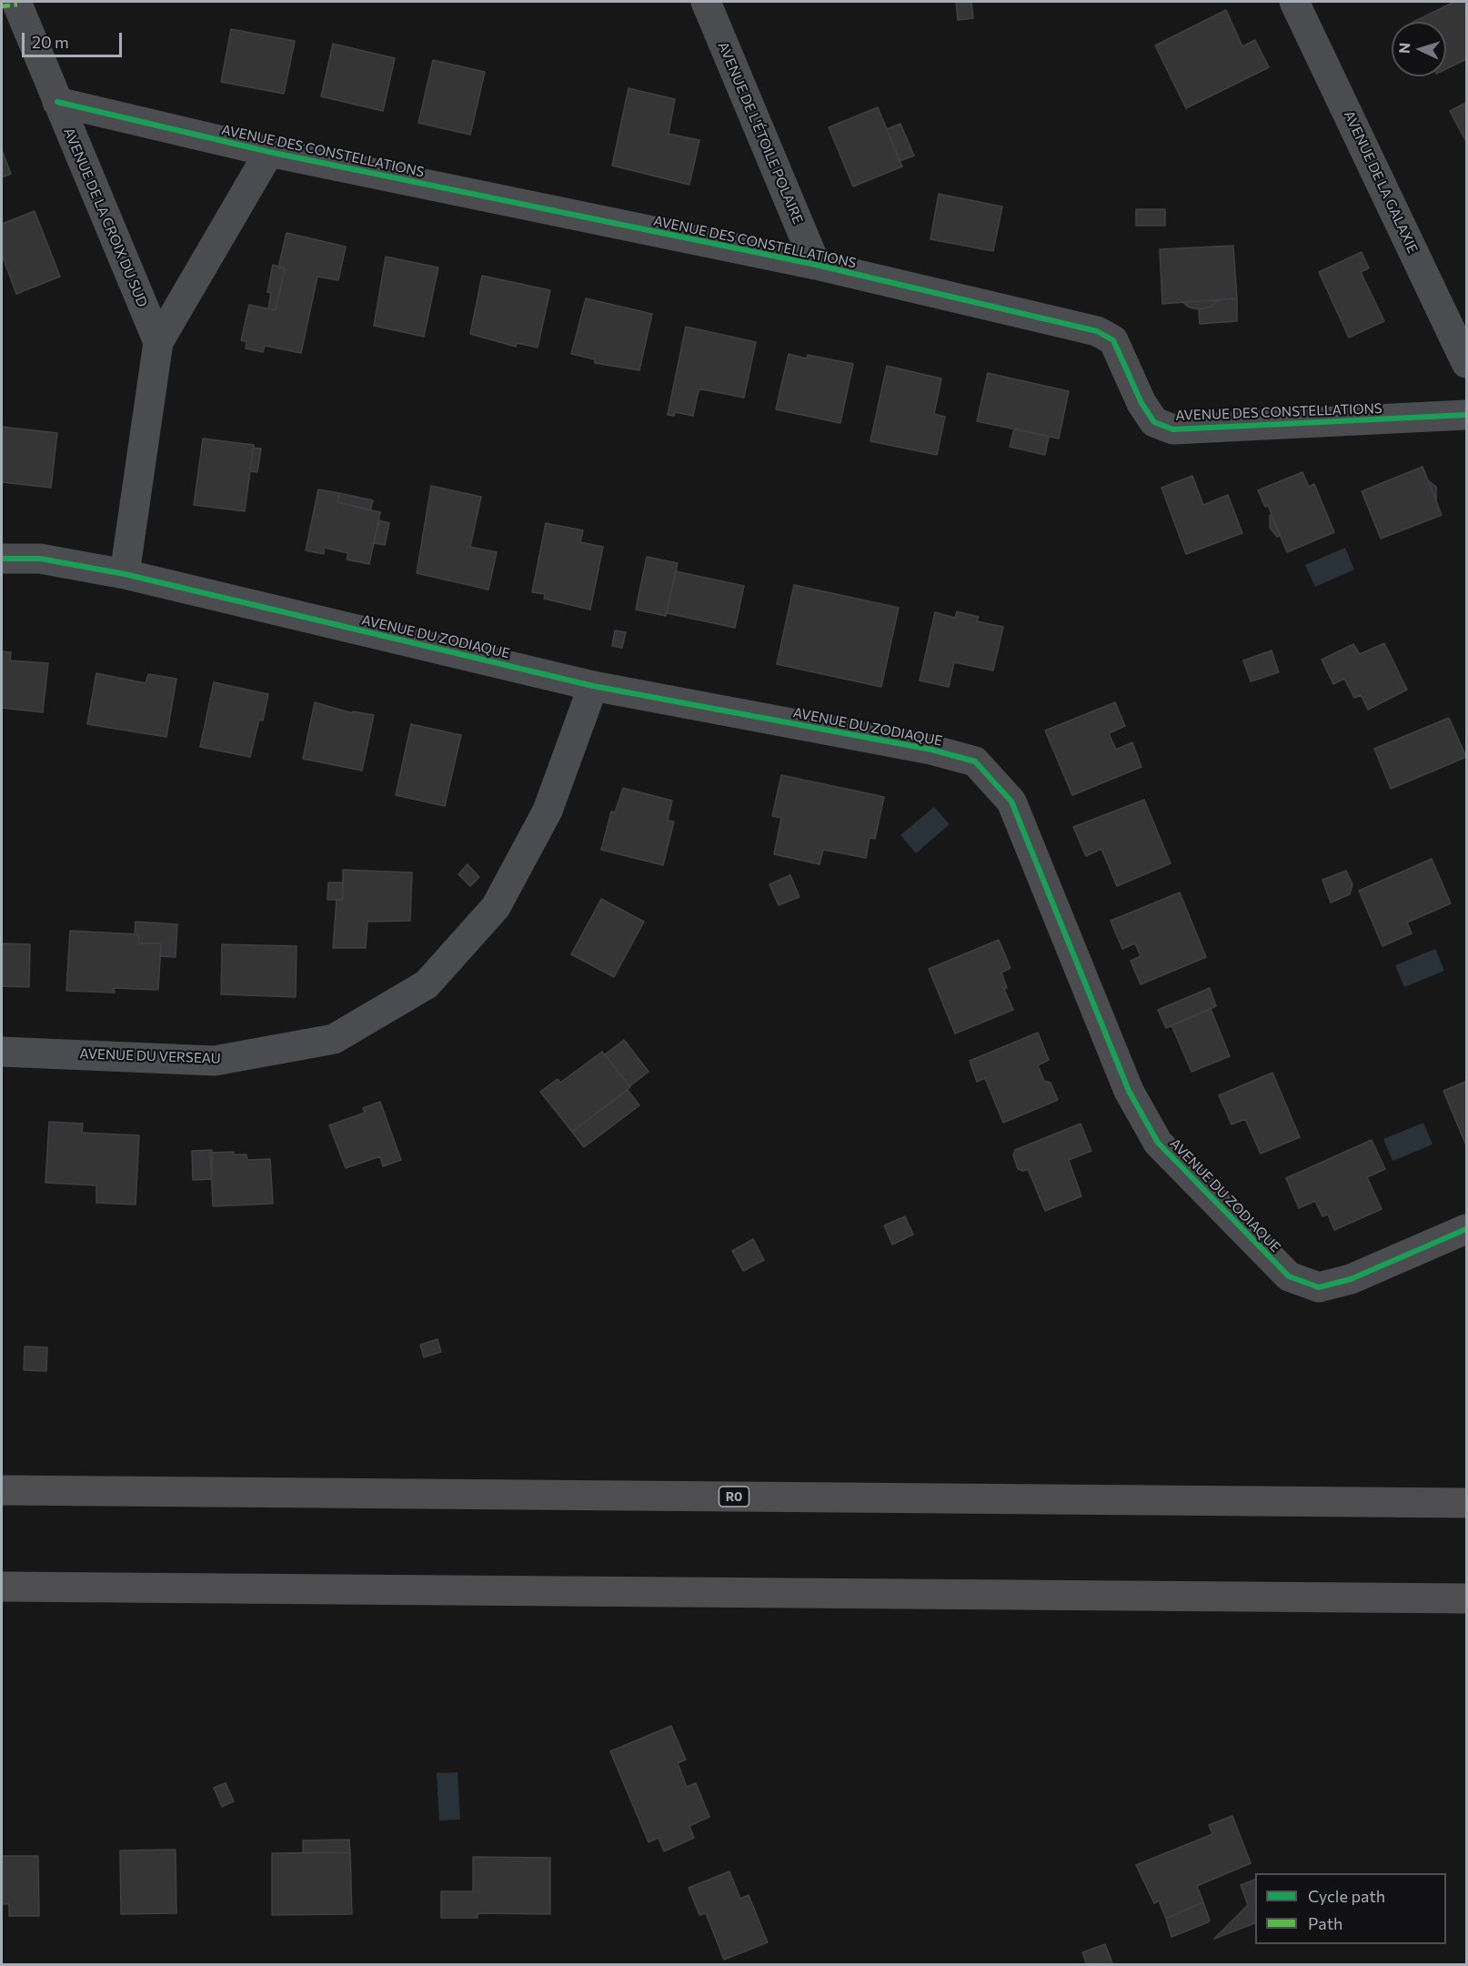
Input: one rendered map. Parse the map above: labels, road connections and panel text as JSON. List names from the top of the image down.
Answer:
{
  "streets": {
    "highway": ["R0"],
    "street": [
      "AVENUE DE L'ÉTOILE POLAIRE",
      "AVENUE DES CONSTELLATIONS",
      "AVENUE DE LA GALAXIE",
      "AVENUE DE LA CROIX DU SUD",
      "AVENUE DU ZODIAQUE",
      "AVENUE DU VERSEAU"
    ]
  },
  "crossings": [
    ["AVENUE DE L'ÉTOILE POLAIRE", "AVENUE DES CONSTELLATIONS"],
    ["AVENUE DES CONSTELLATIONS", "AVENUE DE LA CROIX DU SUD"],
    ["AVENUE DU ZODIAQUE", "AVENUE DU VERSEAU"]
  ],
  "legend": ["Cycle path", "Path"],
  "scale_bar": "20 m",
  "north": "left"
}
